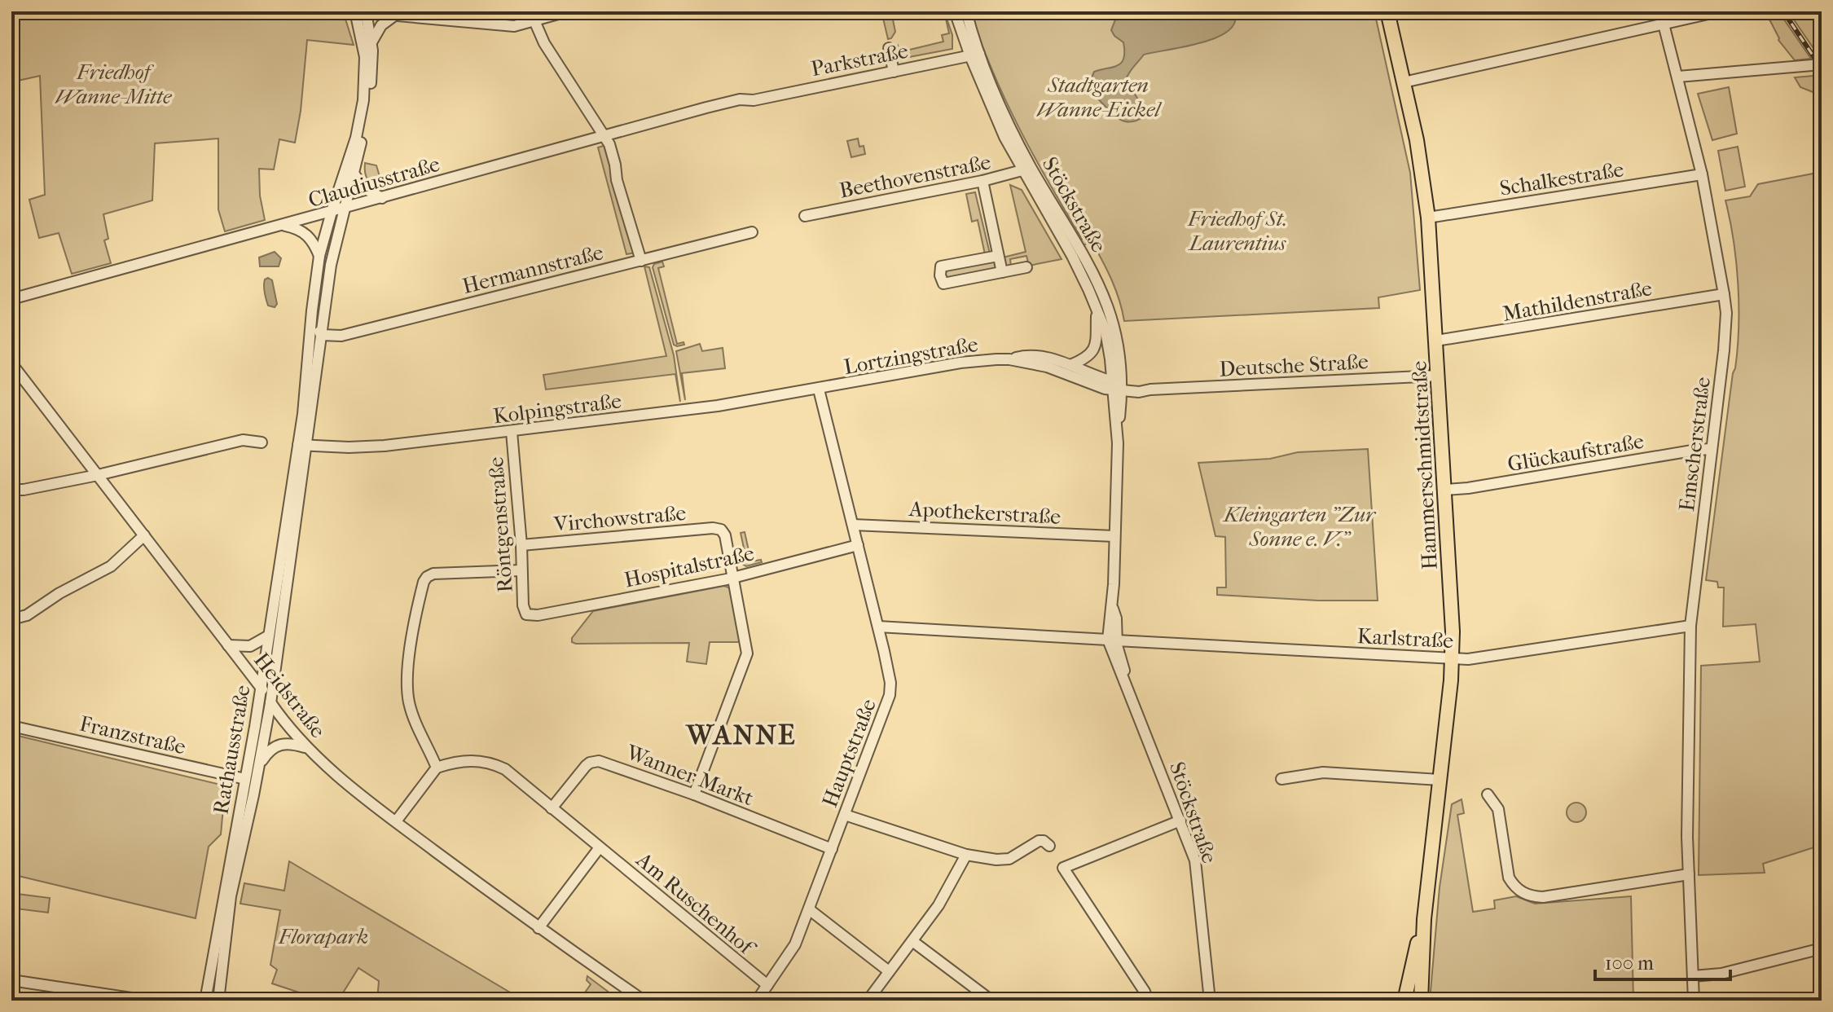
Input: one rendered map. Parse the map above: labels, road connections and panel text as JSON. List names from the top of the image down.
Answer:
{
  "streets": {
    "main road": ["Hammerschmidtstraße"],
    "street": [
      "Parkstraße",
      "Beethovenstraße",
      "Schalkestraße",
      "Claudiusstraße",
      "Stöckstraße",
      "Hermannstraße",
      "Mathildenstraße",
      "Lortzingstraße",
      "Deutsche Straße",
      "Kolpingstraße",
      "Emscherstraße",
      "Glückaufstraße",
      "Apothekerstraße",
      "Virchowstraße",
      "Röntgenstraße",
      "Hospitalstraße",
      "Karlstraße",
      "Heidstraße",
      "Franzstraße",
      "Rathausstraße",
      "Hauptstraße",
      "Wanner Markt",
      "Am Ruschenhof"
    ]
  },
  "crossings": [
    ["Parkstraße", "Claudiusstraße"],
    ["Parkstraße", "Stöckstraße"],
    ["Beethovenstraße", "Stöckstraße"],
    ["Schalkestraße", "Emscherstraße"],
    ["Schalkestraße", "Hammerschmidtstraße"],
    ["Claudiusstraße", "Rathausstraße"],
    ["Stöckstraße", "Lortzingstraße"],
    ["Stöckstraße", "Apothekerstraße"],
    ["Stöckstraße", "Karlstraße"],
    ["Hermannstraße", "Rathausstraße"],
    ["Mathildenstraße", "Emscherstraße"],
    ["Mathildenstraße", "Hammerschmidtstraße"],
    ["Lortzingstraße", "Deutsche Straße"],
    ["Lortzingstraße", "Kolpingstraße"],
    ["Lortzingstraße", "Hauptstraße"],
    ["Deutsche Straße", "Hammerschmidtstraße"],
    ["Kolpingstraße", "Röntgenstraße"],
    ["Kolpingstraße", "Rathausstraße"],
    ["Kolpingstraße", "Hauptstraße"],
    ["Emscherstraße", "Glückaufstraße"],
    ["Emscherstraße", "Karlstraße"],
    ["Glückaufstraße", "Hammerschmidtstraße"],
    ["Hammerschmidtstraße", "Karlstraße"],
    ["Apothekerstraße", "Hauptstraße"],
    ["Virchowstraße", "Röntgenstraße"],
    ["Virchowstraße", "Hospitalstraße"],
    ["Röntgenstraße", "Hospitalstraße"],
    ["Hospitalstraße", "Hauptstraße"],
    ["Karlstraße", "Hauptstraße"],
    ["Heidstraße", "Rathausstraße"],
    ["Franzstraße", "Rathausstraße"],
    ["Hauptstraße", "Wanner Markt"],
    ["Hauptstraße", "Am Ruschenhof"],
    ["Wanner Markt", "Am Ruschenhof"]
  ],
  "districts": ["WANNE"],
  "parks": [
    "Friedhof Wanne-Mitte",
    "Stadtgarten Wanne-Eickel",
    "Friedhof St. Laurentius",
    "Kleingarten \"Zur Sonne e. V.\"",
    "Florapark"
  ],
  "scale_bar": "100 m"
}
